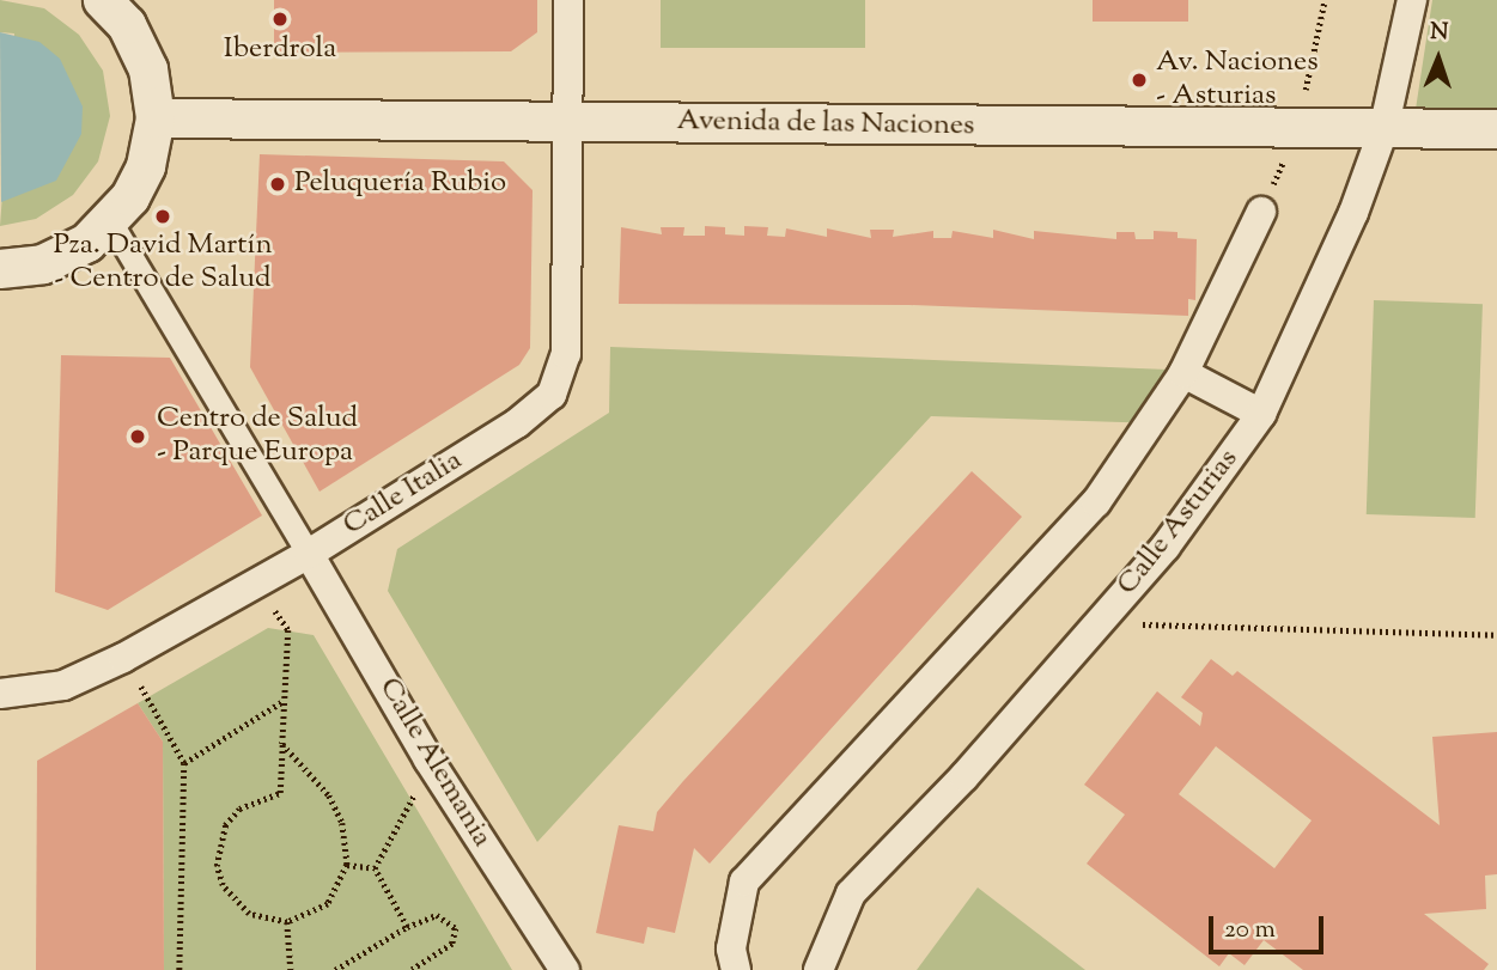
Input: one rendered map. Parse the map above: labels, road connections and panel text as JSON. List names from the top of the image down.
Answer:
{
  "streets": {
    "street": [
      "Avenida de las Naciones",
      "Calle Italia",
      "Calle Asturias",
      "Calle Alemania"
    ]
  },
  "crossings": [
    ["Avenida de las Naciones", "Calle Italia"],
    ["Avenida de las Naciones", "Calle Asturias"],
    ["Calle Italia", "Calle Alemania"]
  ],
  "places": [
    "Iberdrola",
    "Av. Naciones - Asturias",
    "Peluquería Rubio",
    "Pza. David Martín - Centro de Salud",
    "Centro de Salud - Parque Europa"
  ],
  "scale_bar": "20 m",
  "north": "top"
}
